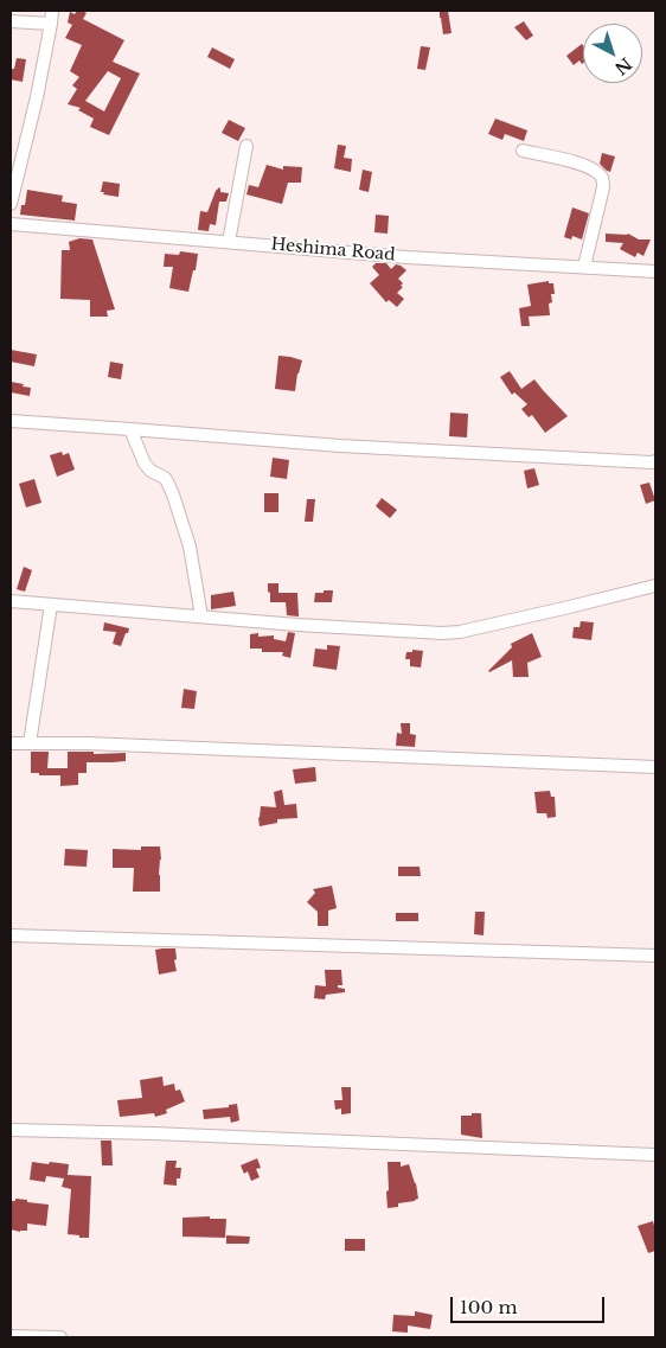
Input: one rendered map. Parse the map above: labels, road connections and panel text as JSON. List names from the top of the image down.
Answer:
{
  "streets": {
    "street": ["Heshima Road"]
  },
  "scale_bar": "100 m",
  "north": "bottom right"
}
